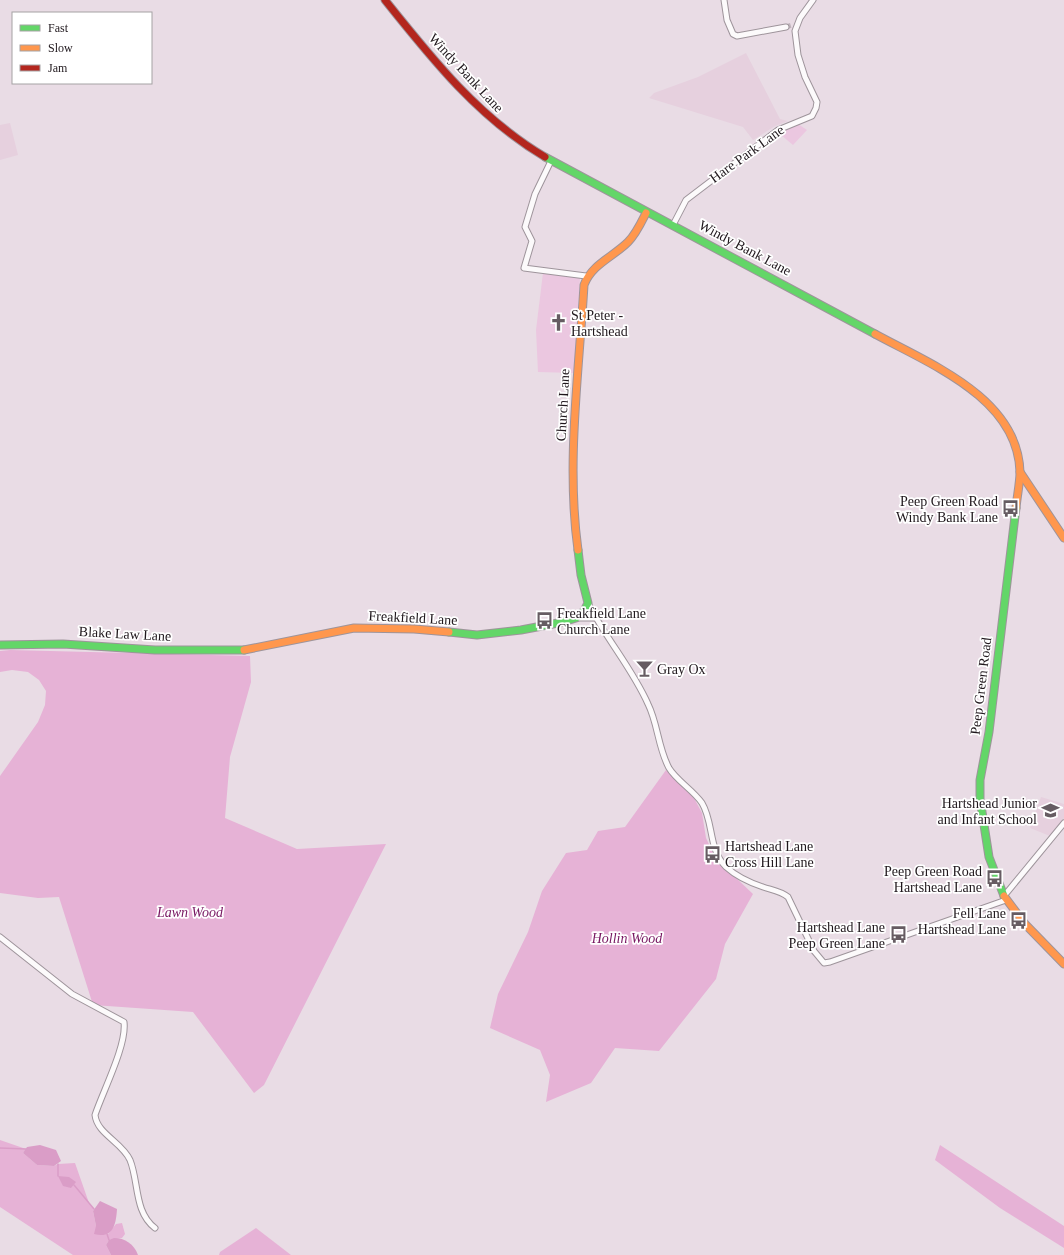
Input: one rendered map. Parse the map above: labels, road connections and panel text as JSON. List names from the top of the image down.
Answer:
{
  "streets": {
    "main road": [
      "Windy Bank Lane",
      "Church Lane",
      "Freakfield Lane",
      "Blake Law Lane",
      "Peep Green Road"
    ],
    "street": ["Hare Park Lane"]
  },
  "crossings": [
    ["Windy Bank Lane", "Hare Park Lane"],
    ["Windy Bank Lane", "Peep Green Road"],
    ["Freakfield Lane", "Blake Law Lane"]
  ],
  "parks": ["Lawn Wood", "Hollin Wood"],
  "places": {
    "church": ["St Peter - Hartshead"],
    "bus stop": [
      "Peep Green Road Windy Bank Lane",
      "Freakfield Lane Church Lane",
      "Hartshead Lane Cross Hill Lane",
      "Peep Green Road Hartshead Lane",
      "Fell Lane Hartshead Lane",
      "Hartshead Lane Peep Green Lane"
    ],
    "bar": ["Gray Ox"],
    "school or university": ["Hartshead Junior and Infant School"]
  },
  "legend": ["Fast", "Slow", "Jam"]
}
